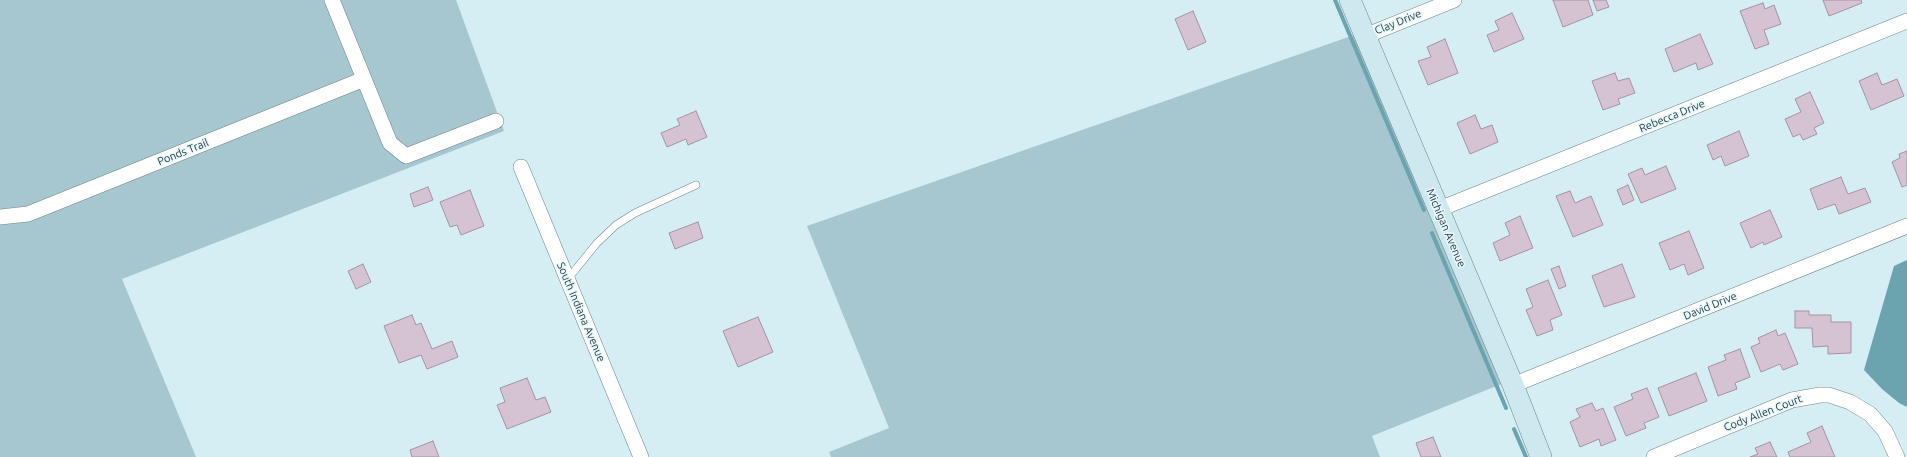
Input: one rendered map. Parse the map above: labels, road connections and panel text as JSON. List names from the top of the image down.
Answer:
{
  "streets": {
    "street": [
      "Clay Drive",
      "Rebecca Drive",
      "Ponds Trail",
      "Michigan Avenue",
      "David Drive",
      "South Indiana Avenue",
      "Cody Allen Court"
    ]
  },
  "crossings": [
    ["Clay Drive", "Michigan Avenue"],
    ["Rebecca Drive", "Michigan Avenue"],
    ["Michigan Avenue", "David Drive"]
  ]
}
